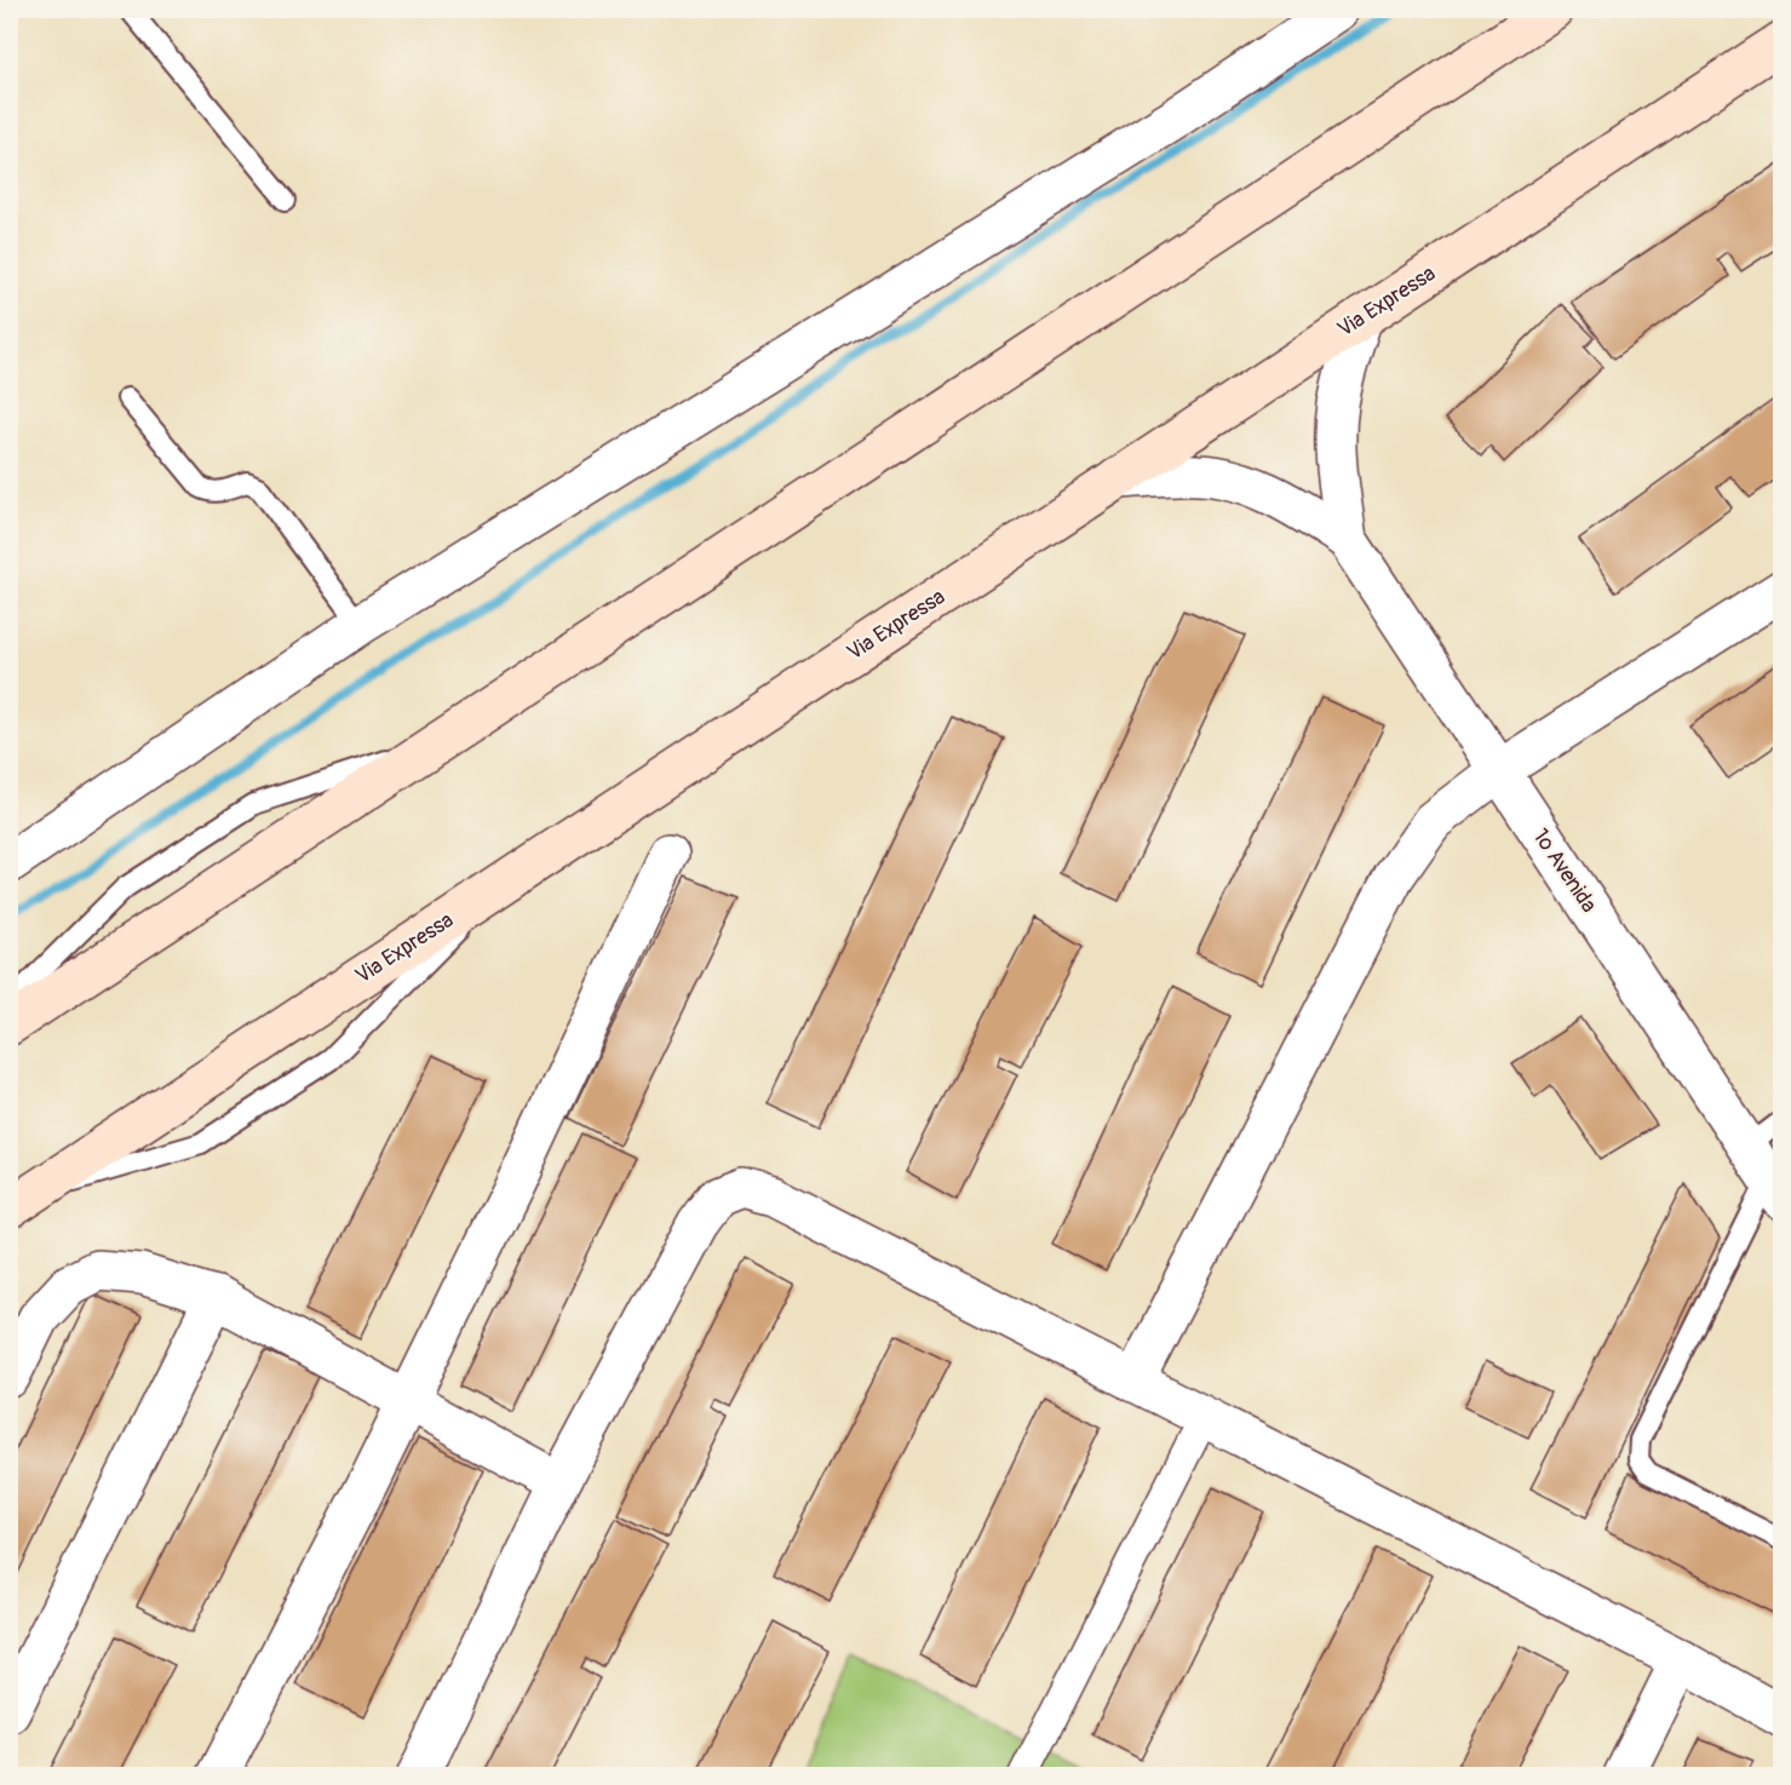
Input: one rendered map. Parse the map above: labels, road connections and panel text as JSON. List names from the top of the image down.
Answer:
{
  "streets": {
    "main road": ["Via Expressa"],
    "street": ["1º Avenida"]
  }
}
